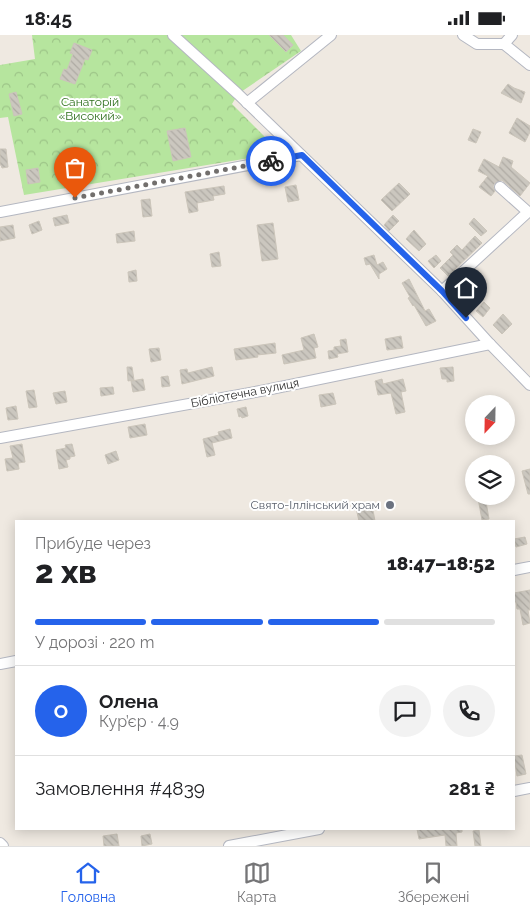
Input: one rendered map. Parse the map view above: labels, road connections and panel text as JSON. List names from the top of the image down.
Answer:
{
  "streets": {
    "street": ["Бібліотечна вулиця"]
  },
  "parks": ["Санаторій «Високий»"],
  "places": ["Свято-Іллінський храм"],
  "north": "bottom",
  "page": {
    "status": "18:45",
    "heading": ["2 хв", "Прибуде через", "18:47–18:52"],
    "panel": [
      "Олена",
      "Кур’єр · 4.9",
      "Замовлення #4839",
      "281 ₴"
    ],
    "bar": "У дорозі · 220 m",
    "round": "О",
    "tabs": ["Головна", "Карта", "Збережені"]
  }
}
